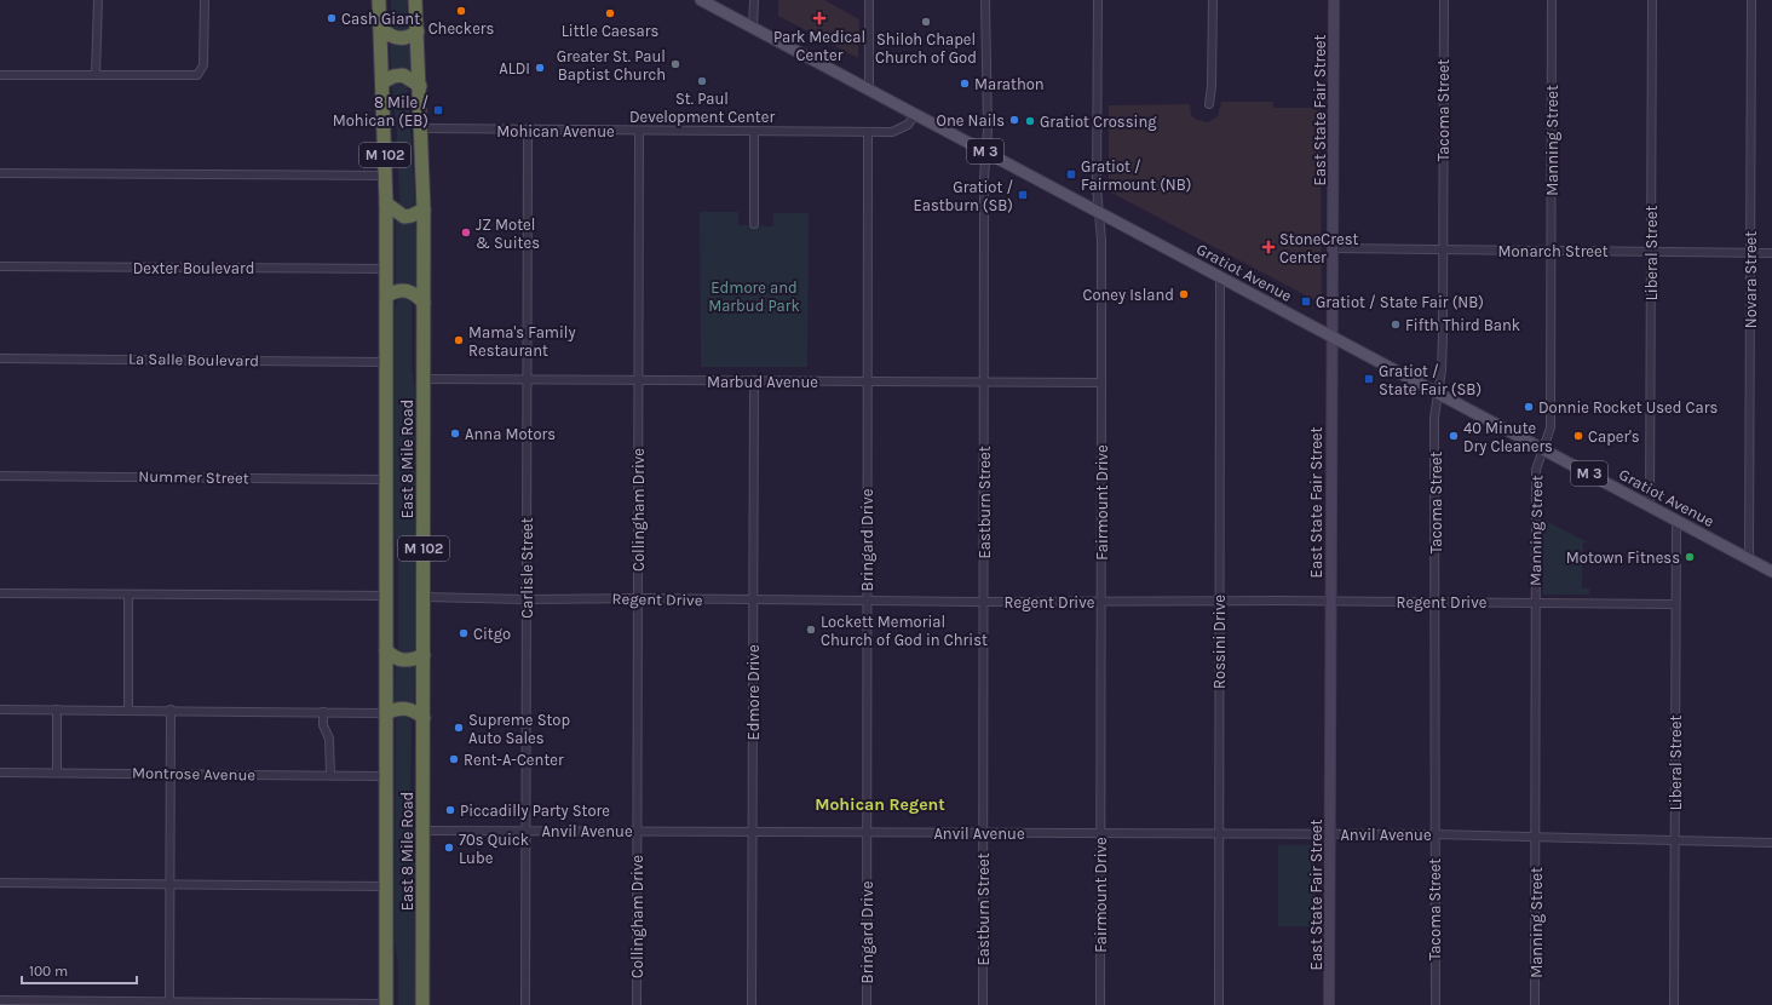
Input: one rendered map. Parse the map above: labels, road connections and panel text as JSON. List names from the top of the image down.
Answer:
{
  "streets": {
    "highway": ["M 102", "East 8 Mile Road"],
    "main road": ["M 3", "Gratiot Avenue"],
    "street": [
      "East State Fair Street",
      "Tacoma Street",
      "Mohican Avenue",
      "Manning Street",
      "Monarch Street",
      "Liberal Street",
      "Dexter Boulevard",
      "Novara Street",
      "La Salle Boulevard",
      "Marbud Avenue",
      "Nummer Street",
      "Eastburn Street",
      "Fairmount Drive",
      "Collingham Drive",
      "Bringard Drive",
      "Carlisle Street",
      "Regent Drive",
      "Rossini Drive",
      "Edmore Drive",
      "Montrose Avenue",
      "Anvil Avenue"
    ]
  },
  "crossings": [
    ["East State Fair Street", "Monarch Street"],
    ["East State Fair Street", "Gratiot Avenue"],
    ["East State Fair Street", "Regent Drive"],
    ["East State Fair Street", "Anvil Avenue"],
    ["Tacoma Street", "Monarch Street"],
    ["Tacoma Street", "Gratiot Avenue"],
    ["Tacoma Street", "Regent Drive"],
    ["Tacoma Street", "Anvil Avenue"],
    ["Mohican Avenue", "Gratiot Avenue"],
    ["Mohican Avenue", "East 8 Mile Road"],
    ["Mohican Avenue", "Collingham Drive"],
    ["Mohican Avenue", "Bringard Drive"],
    ["Mohican Avenue", "Carlisle Street"],
    ["Manning Street", "Monarch Street"],
    ["Manning Street", "Gratiot Avenue"],
    ["Manning Street", "Regent Drive"],
    ["Manning Street", "Anvil Avenue"],
    ["Monarch Street", "Liberal Street"],
    ["Monarch Street", "Novara Street"],
    ["Liberal Street", "Gratiot Avenue"],
    ["Liberal Street", "Regent Drive"],
    ["Liberal Street", "Anvil Avenue"],
    ["Dexter Boulevard", "East 8 Mile Road"],
    ["Gratiot Avenue", "Novara Street"],
    ["Gratiot Avenue", "Eastburn Street"],
    ["Gratiot Avenue", "Fairmount Drive"],
    ["Gratiot Avenue", "Rossini Drive"],
    ["La Salle Boulevard", "East 8 Mile Road"],
    ["Marbud Avenue", "East 8 Mile Road"],
    ["Marbud Avenue", "Eastburn Street"],
    ["Marbud Avenue", "Fairmount Drive"],
    ["Marbud Avenue", "Collingham Drive"],
    ["Marbud Avenue", "Bringard Drive"],
    ["Marbud Avenue", "Carlisle Street"],
    ["Marbud Avenue", "Edmore Drive"],
    ["East 8 Mile Road", "Nummer Street"],
    ["East 8 Mile Road", "Regent Drive"],
    ["East 8 Mile Road", "Montrose Avenue"],
    ["East 8 Mile Road", "Anvil Avenue"],
    ["Eastburn Street", "Regent Drive"],
    ["Eastburn Street", "Anvil Avenue"],
    ["Fairmount Drive", "Regent Drive"],
    ["Fairmount Drive", "Anvil Avenue"],
    ["Collingham Drive", "Regent Drive"],
    ["Collingham Drive", "Anvil Avenue"],
    ["Bringard Drive", "Regent Drive"],
    ["Bringard Drive", "Anvil Avenue"],
    ["Carlisle Street", "Regent Drive"],
    ["Carlisle Street", "Anvil Avenue"],
    ["Regent Drive", "Rossini Drive"],
    ["Regent Drive", "Edmore Drive"],
    ["Rossini Drive", "Anvil Avenue"],
    ["Edmore Drive", "Anvil Avenue"]
  ],
  "districts": ["Mohican Regent"],
  "parks": ["Edmore and Marbud Park"],
  "places": {
    "other": [
      "Checkers",
      "Little Caesars",
      "Cash Giant",
      "Shiloh Chapel Church of God",
      "Greater St. Paul Baptist Church",
      "ALDI",
      "St. Paul Development Center",
      "Marathon",
      "One Nails",
      "Gratiot Crossing",
      "JZ Motel & Suites",
      "Coney Island",
      "Fifth Third Bank",
      "Mama's Family Restaurant",
      "Donnie Rocket Used Cars",
      "Anna Motors",
      "40 Minute Dry Cleaners",
      "Caper's",
      "Motown Fitness",
      "Lockett Memorial Church of God in Christ",
      "Citgo",
      "Supreme Stop Auto Sales",
      "Rent-A-Center",
      "Piccadilly Party Store",
      "70s Quick Lube"
    ],
    "health": ["Park Medical Center", "StoneCrest Center"],
    "transit": [
      "8 Mile / Mohican (EB)",
      "Gratiot / Fairmount (NB)",
      "Gratiot / Eastburn (SB)",
      "Gratiot / State Fair (NB)",
      "Gratiot / State Fair (SB)"
    ]
  },
  "scale_bar": "100 m"
}
